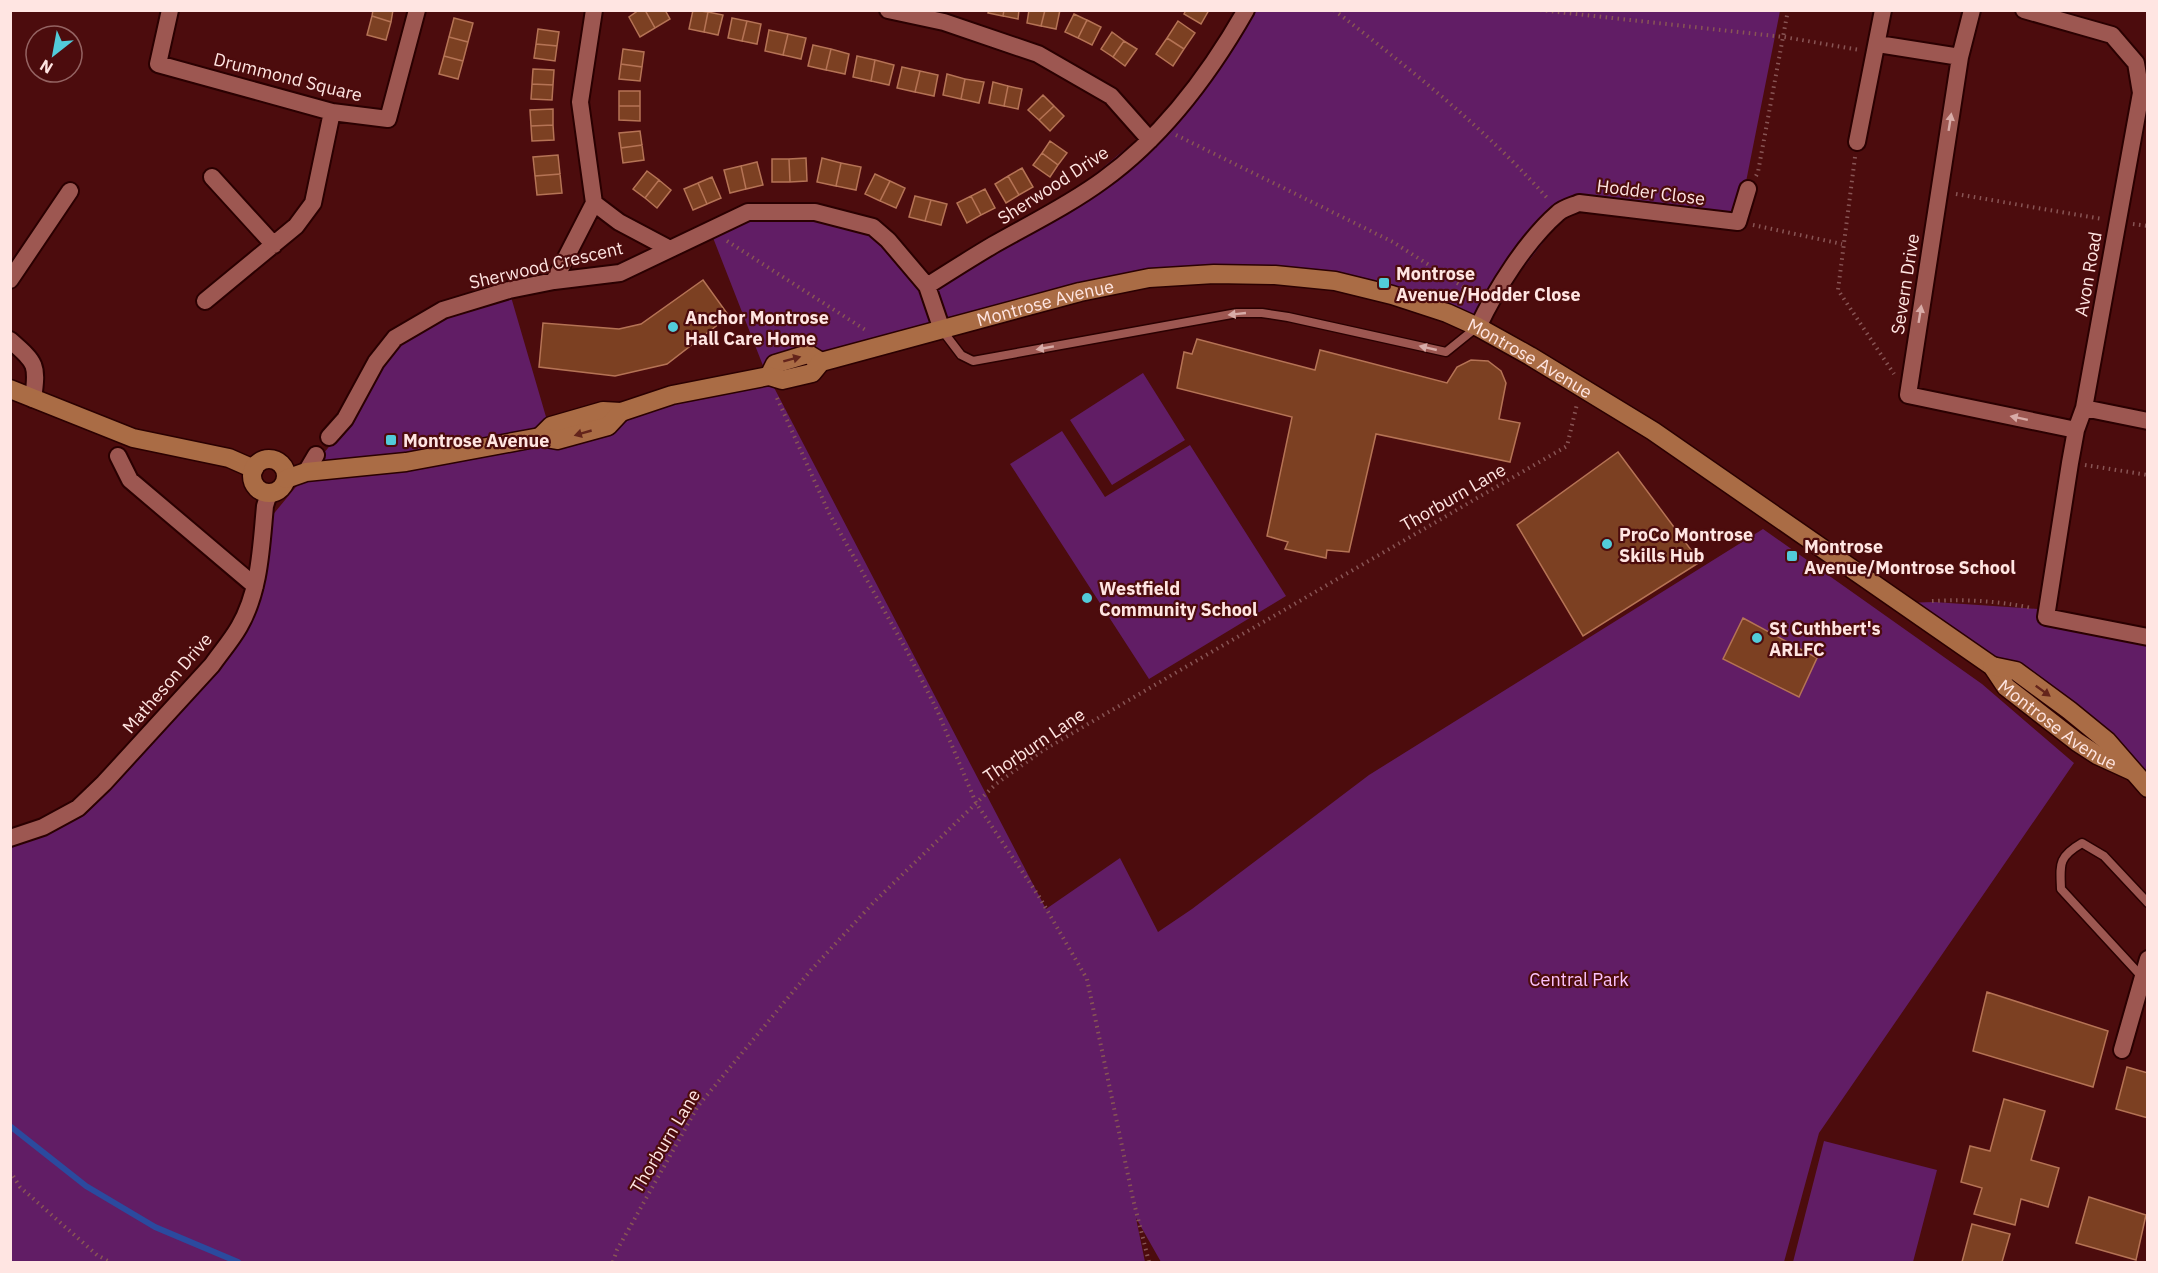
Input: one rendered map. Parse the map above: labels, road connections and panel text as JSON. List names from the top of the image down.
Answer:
{
  "streets": {
    "street": [
      "Drummond Square",
      "Sherwood Drive",
      "Hodder Close",
      "Sherwood Crescent",
      "Avon Road",
      "Severn Drive",
      "Montrose Avenue",
      "Matheson Drive"
    ],
    "path": ["Thorburn Lane"]
  },
  "crossings": [
    ["Sherwood Drive", "Sherwood Crescent"],
    ["Sherwood Crescent", "Montrose Avenue"],
    ["Montrose Avenue", "Thorburn Lane"],
    ["Montrose Avenue", "Matheson Drive"]
  ],
  "one_way": ["Severn Drive"],
  "parks": ["Central Park"],
  "places": {
    "transit": ["Montrose Avenue/Hodder Close", "Montrose Avenue", "Montrose Avenue/Montrose School"],
    "other": [
      "Anchor Montrose Hall Care Home",
      "ProCo Montrose Skills Hub",
      "Westfield Community School",
      "St Cuthbert's ARLFC"
    ]
  },
  "north": "bottom left"
}
